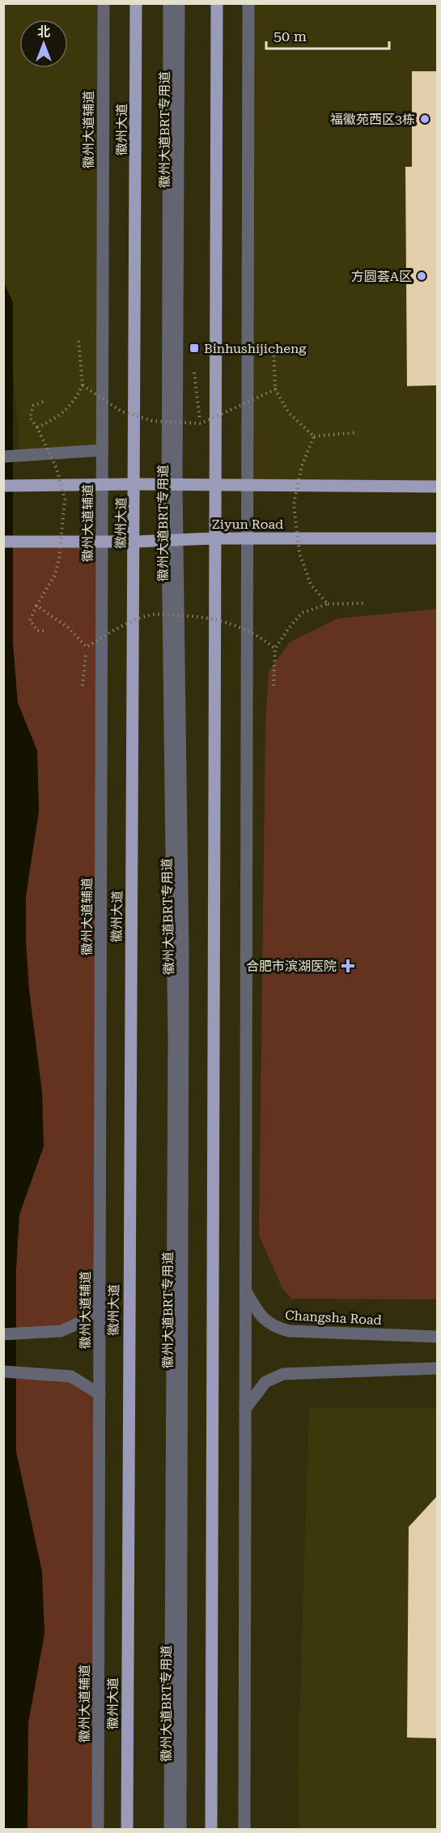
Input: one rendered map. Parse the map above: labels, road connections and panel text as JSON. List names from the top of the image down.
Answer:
{
  "streets": {
    "main road": ["徽州大道", "Ziyun Road"],
    "street": ["徽州大道辅道", "徽州大道BRT专用道", "Changsha Road"]
  },
  "crossings": [
    ["徽州大道辅道", "Ziyun Road"],
    ["徽州大道", "Ziyun Road"],
    ["徽州大道BRT专用道", "Ziyun Road"]
  ],
  "places": {
    "other": ["福徽苑西区3栋", "方圆荟A区"],
    "transit": ["Binhushijicheng"],
    "health": ["合肥市滨湖医院"]
  },
  "scale_bar": "50 m",
  "north": "top"
}
